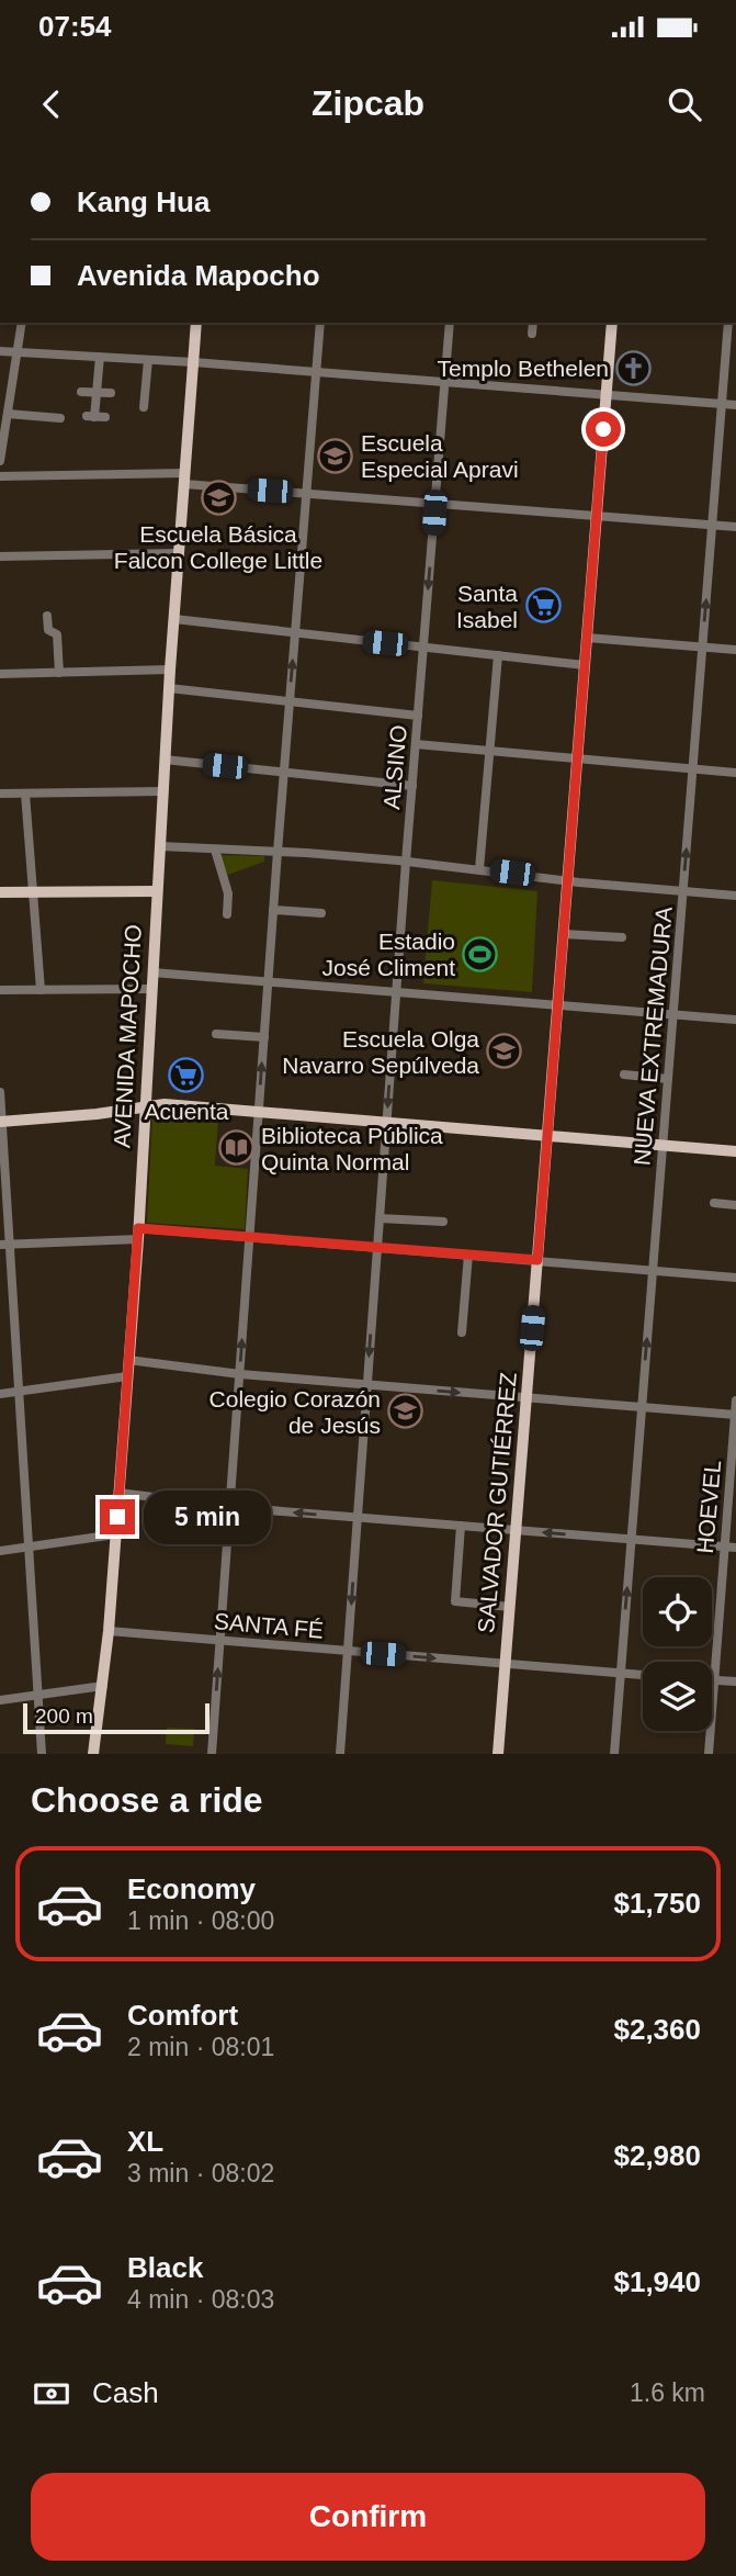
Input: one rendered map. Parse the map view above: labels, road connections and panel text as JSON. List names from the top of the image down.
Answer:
{
  "streets": {
    "main road": ["AVENIDA MAPOCHO", "SALVADOR GUTIÉRREZ"],
    "street": [
      "ALSINO",
      "NUEVA EXTREMADURA",
      "HOEVEL",
      "SANTA FÉ"
    ]
  },
  "crossings": [
    ["ALSINO", "SANTA FÉ"],
    ["AVENIDA MAPOCHO", "SANTA FÉ"],
    ["NUEVA EXTREMADURA", "SANTA FÉ"],
    ["SALVADOR GUTIÉRREZ", "SANTA FÉ"]
  ],
  "one_way": ["ALSINO", "NUEVA EXTREMADURA"],
  "places": {
    "church": ["Templo Bethelen"],
    "school or university": [
      "Escuela Especial Apravi",
      "Escuela Básica Falcon College Little",
      "Escuela Olga Navarro Sepúlveda",
      "Colegio Corazón de Jesús"
    ],
    "supermarket": ["Santa Isabel", "Acuenta"],
    "sports": ["Estadio José Climent"],
    "library": ["Biblioteca Pública Quinta Normal"]
  },
  "scale_bar": "200 m",
  "page": {
    "status": "07:54",
    "header": "Zipcab",
    "banner": ["Kang Hua", "Avenida Mapocho"],
    "bubble": "5 min",
    "scale": "200 m",
    "heading": "Choose a ride",
    "list": [
      {
        "name": "Economy",
        "note": "1 min · 08:00",
        "value": "$1,750"
      },
      {
        "name": "Comfort",
        "note": "2 min · 08:01",
        "value": "$2,360"
      },
      {
        "name": "XL",
        "note": "3 min · 08:02",
        "value": "$2,980"
      },
      {
        "name": "Black",
        "note": "4 min · 08:03",
        "value": "$1,940"
      }
    ],
    "pay": ["Cash", "1.6 km"],
    "buttons": "Confirm"
  }
}
